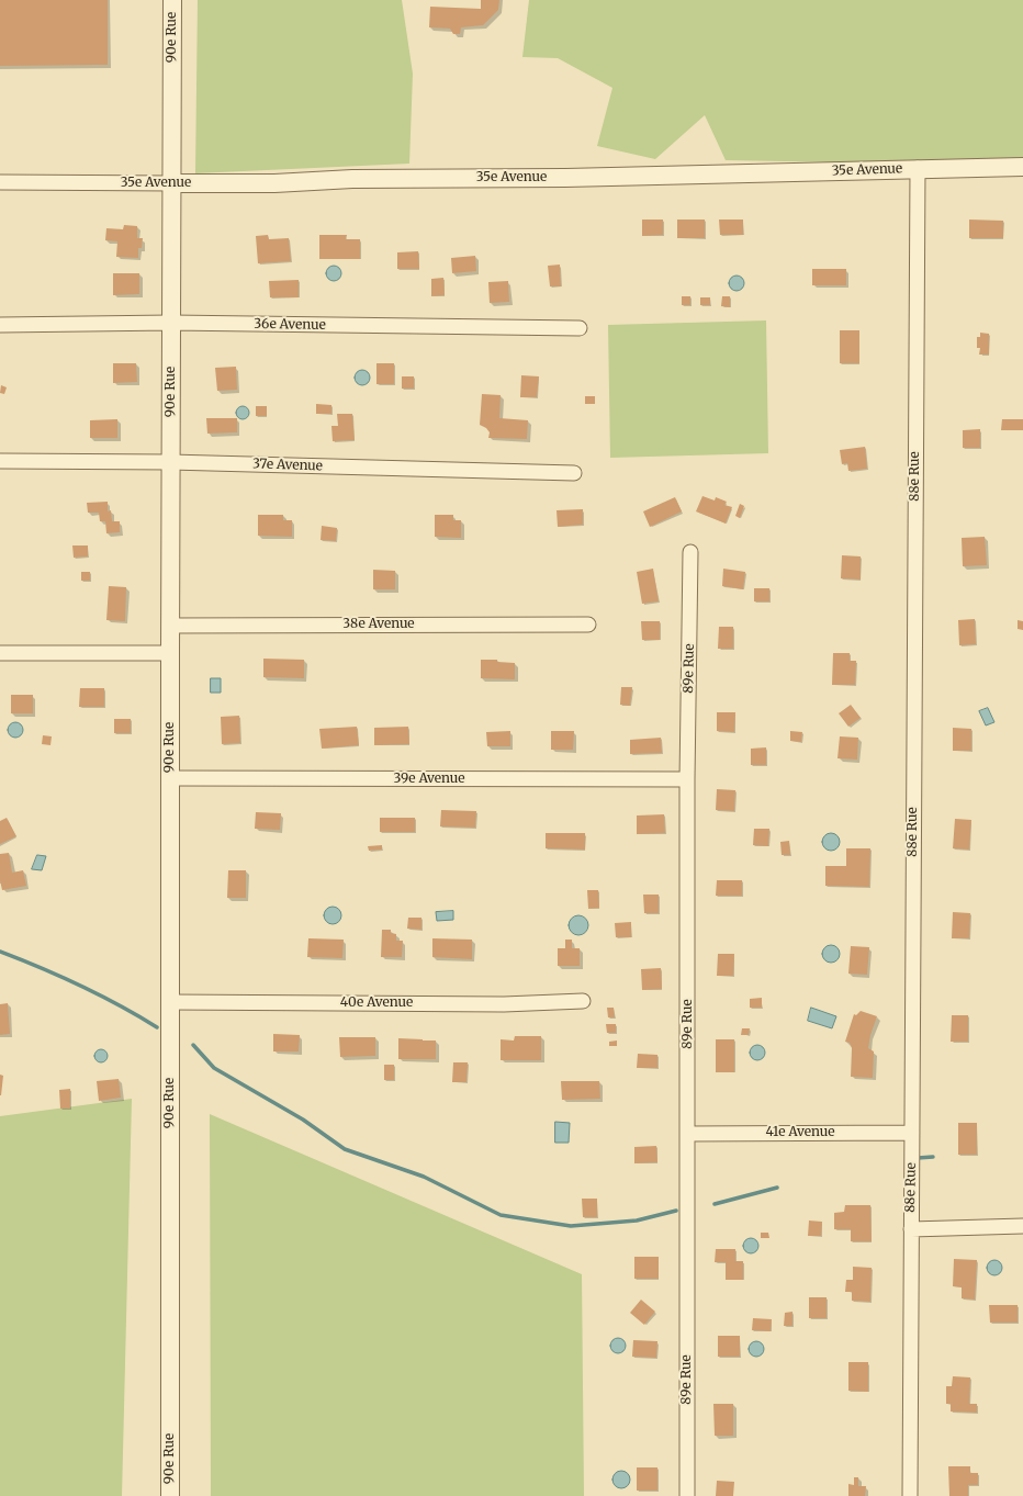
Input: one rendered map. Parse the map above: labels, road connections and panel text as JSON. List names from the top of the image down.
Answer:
{
  "streets": {
    "street": [
      "90e Rue",
      "35e Avenue",
      "36e Avenue",
      "37e Avenue",
      "88e Rue",
      "38e Avenue",
      "89e Rue",
      "39e Avenue",
      "40e Avenue",
      "41e Avenue"
    ]
  },
  "crossings": [
    ["90e Rue", "35e Avenue"],
    ["90e Rue", "36e Avenue"],
    ["90e Rue", "37e Avenue"],
    ["90e Rue", "38e Avenue"],
    ["90e Rue", "39e Avenue"],
    ["90e Rue", "40e Avenue"],
    ["35e Avenue", "88e Rue"],
    ["88e Rue", "41e Avenue"],
    ["89e Rue", "39e Avenue"],
    ["89e Rue", "41e Avenue"]
  ]
}
